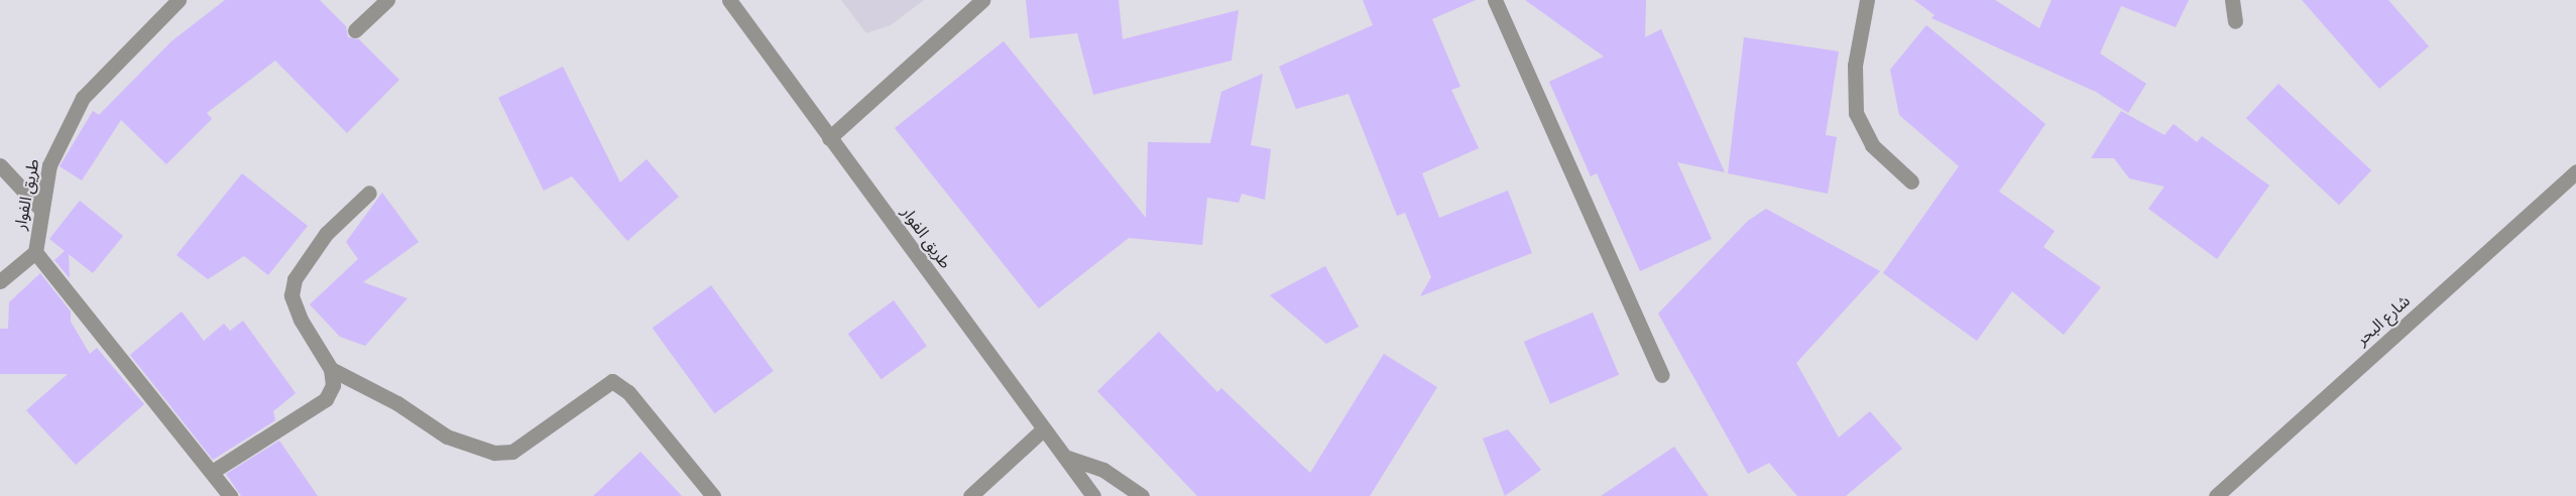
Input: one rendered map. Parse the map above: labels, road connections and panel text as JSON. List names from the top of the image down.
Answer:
{
  "streets": {
    "street": ["طريق الفوار", "شارع البحر"]
  }
}
